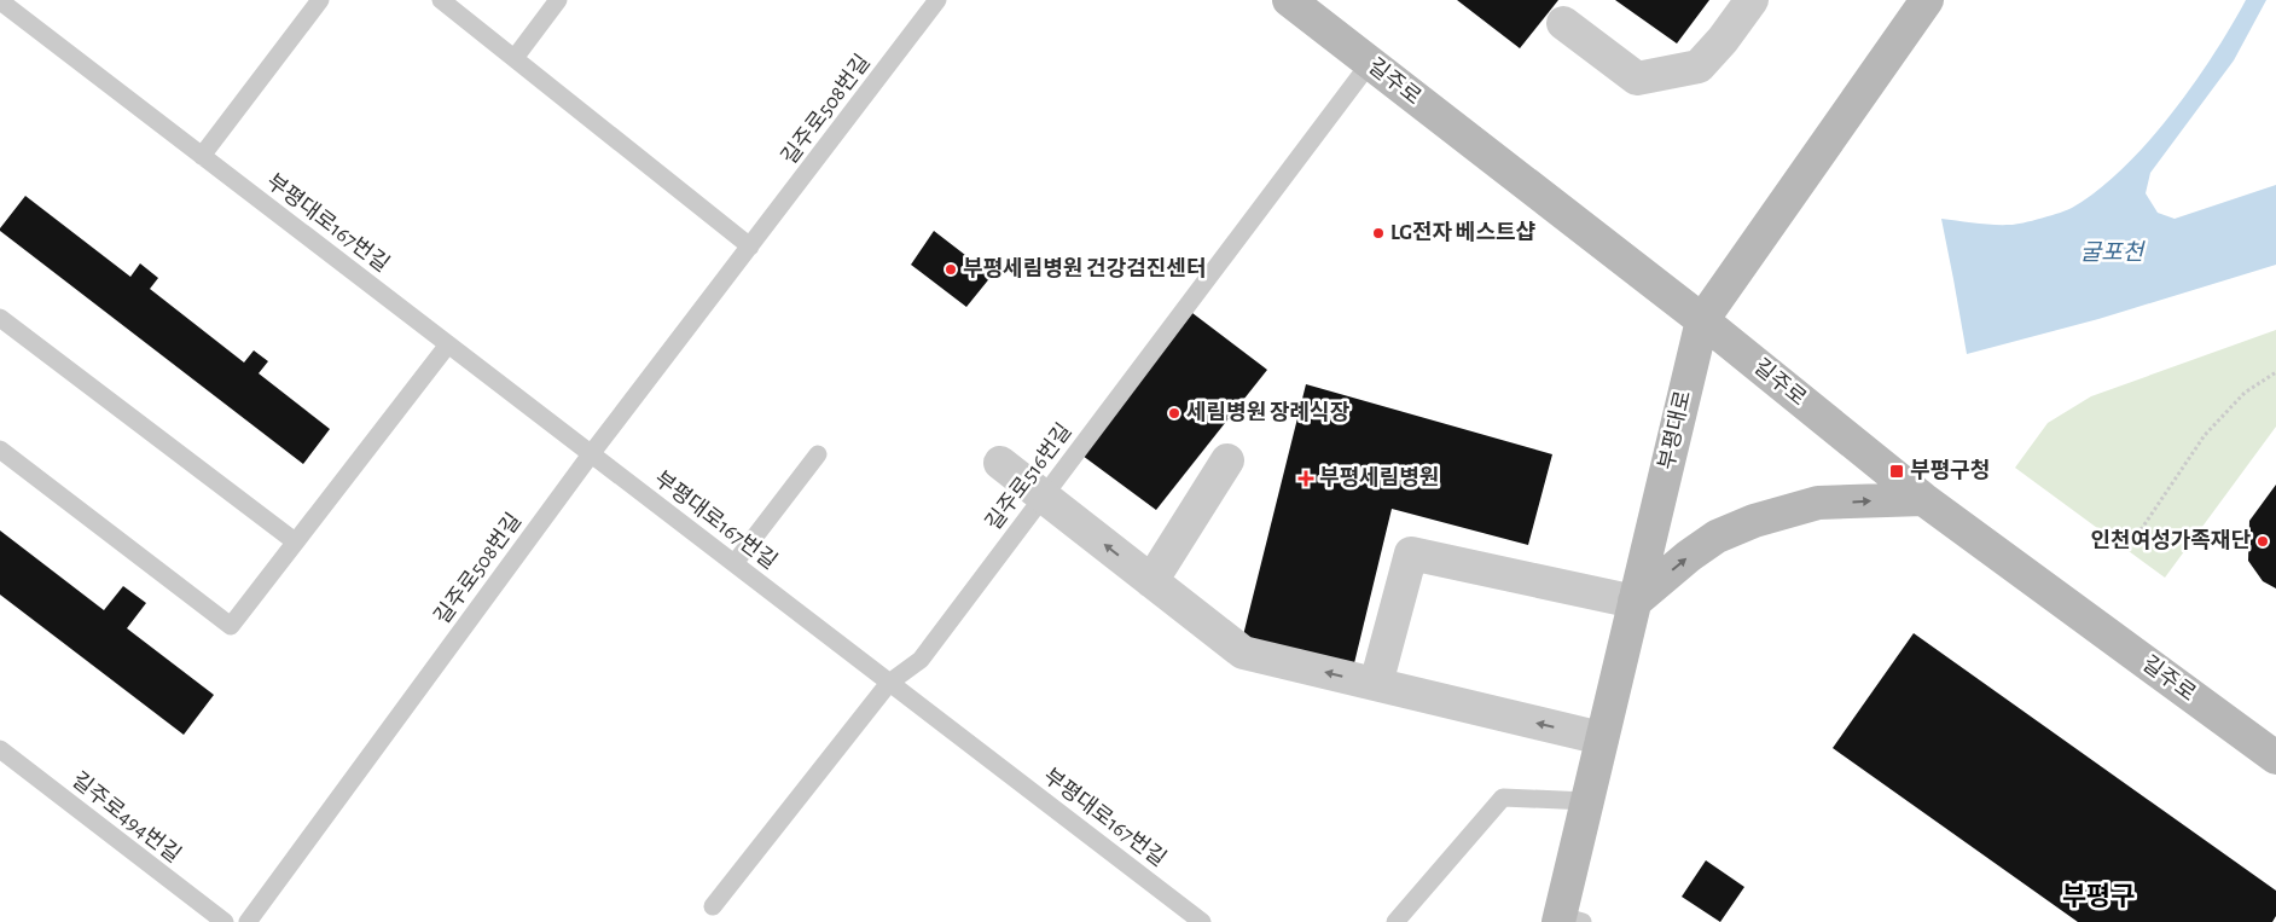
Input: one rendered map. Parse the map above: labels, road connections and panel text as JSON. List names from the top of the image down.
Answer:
{
  "streets": {
    "main road": ["길주로", "부평대로"],
    "lane": [
      "길주로508번길",
      "부평대로167번길",
      "길주로516번길",
      "길주로494번길"
    ]
  },
  "crossings": [
    ["길주로", "부평대로"],
    ["길주로", "길주로516번길"],
    ["길주로508번길", "부평대로167번길"],
    ["부평대로167번길", "길주로516번길"]
  ],
  "districts": ["부평구"],
  "water": ["굴포천"],
  "places": {
    "other": [
      "LG전자 베스트샵",
      "부평세림병원 건강검진센터",
      "세림병원 장례식장",
      "인천여성가족재단"
    ],
    "transit": ["부평구청"],
    "health": ["부평세림병원"]
  }
}
